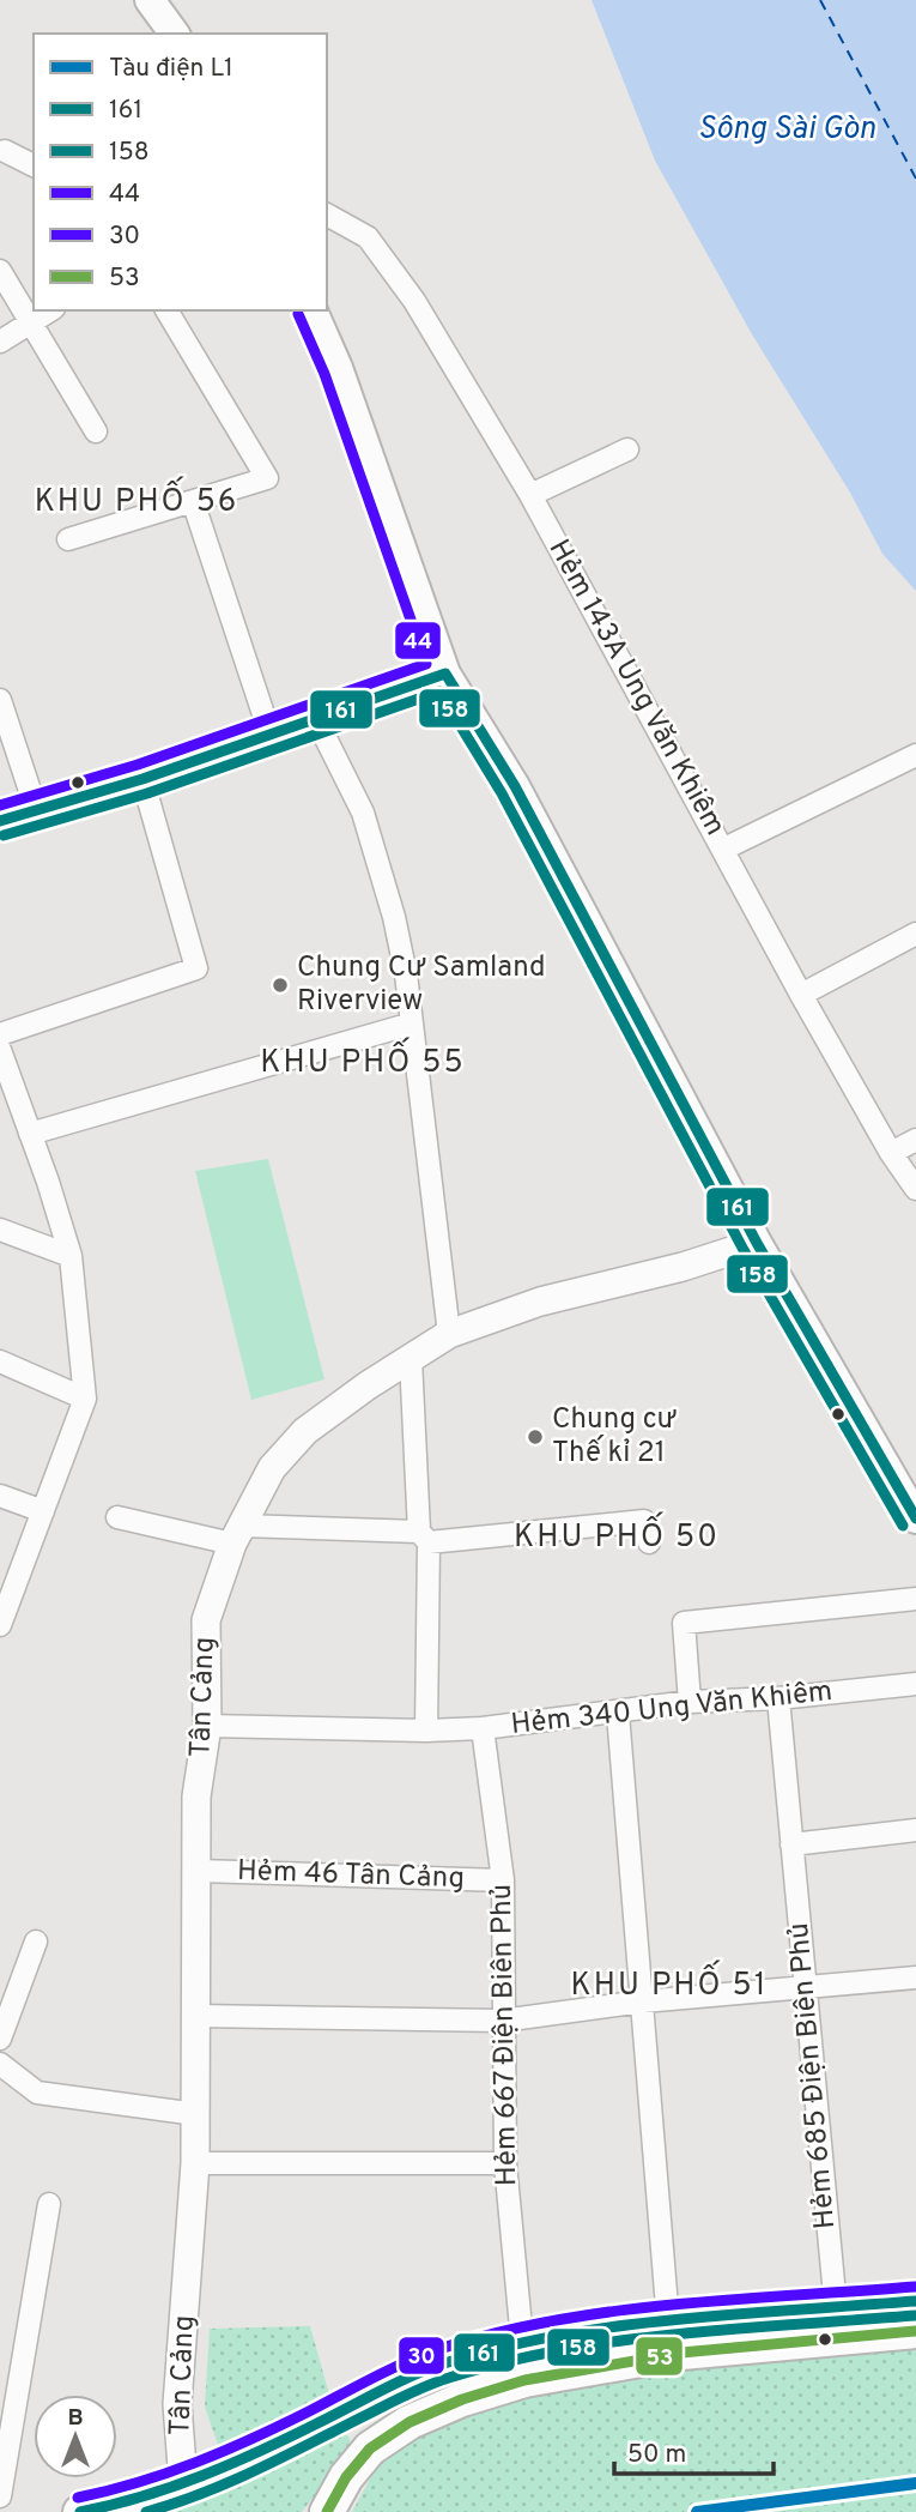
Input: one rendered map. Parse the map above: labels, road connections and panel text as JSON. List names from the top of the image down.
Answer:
{
  "streets": {
    "street": [
      "Hẻm 143A Ung Văn Khiêm",
      "Tân Cảng",
      "Hẻm 340 Ung Văn Khiêm",
      "Hẻm 46 Tân Cảng",
      "Hẻm 667 Điện Biên Phủ",
      "Hẻm 685 Điện Biên Phủ"
    ]
  },
  "crossings": [
    ["Tân Cảng", "Hẻm 340 Ung Văn Khiêm"],
    ["Tân Cảng", "Hẻm 46 Tân Cảng"],
    ["Hẻm 340 Ung Văn Khiêm", "Hẻm 667 Điện Biên Phủ"],
    ["Hẻm 340 Ung Văn Khiêm", "Hẻm 685 Điện Biên Phủ"],
    ["Hẻm 46 Tân Cảng", "Hẻm 667 Điện Biên Phủ"]
  ],
  "districts": [
    "KHU PHỐ 56",
    "KHU PHỐ 55",
    "KHU PHỐ 50",
    "KHU PHỐ 51"
  ],
  "water": ["Sông Sài Gòn"],
  "places": ["Chung Cư Samland Riverview", "Chung cư Thế kỉ 21"],
  "lines": [
    "transit line 44",
    "transit line 161",
    "transit line 158",
    "transit line 30",
    "transit line 53",
    "metro line L1"
  ],
  "legend": [
    "Tàu điện L1",
    "161",
    "158",
    "44",
    "30",
    "53"
  ],
  "scale_bar": "50 m",
  "north": "top"
}
